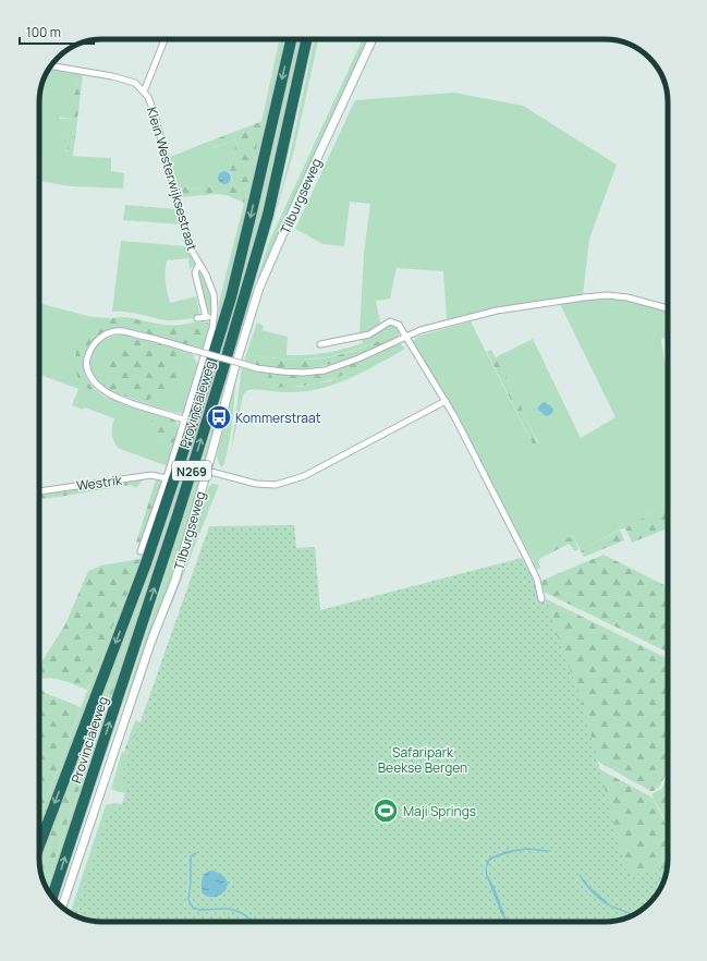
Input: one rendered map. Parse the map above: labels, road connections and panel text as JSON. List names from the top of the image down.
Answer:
{
  "streets": {
    "highway": ["Provincialeweg", "N269"],
    "street": ["Klein Westerwijksestraat", "Tilburgseweg", "Westrik"]
  },
  "crossings": [
    ["Klein Westerwijksestraat", "Westrik"]
  ],
  "parks": ["Safaripark Beekse Bergen"],
  "places": {
    "bus stop": ["Kommerstraat"],
    "sports": ["Maji Springs"]
  },
  "scale_bar": "100 m"
}
